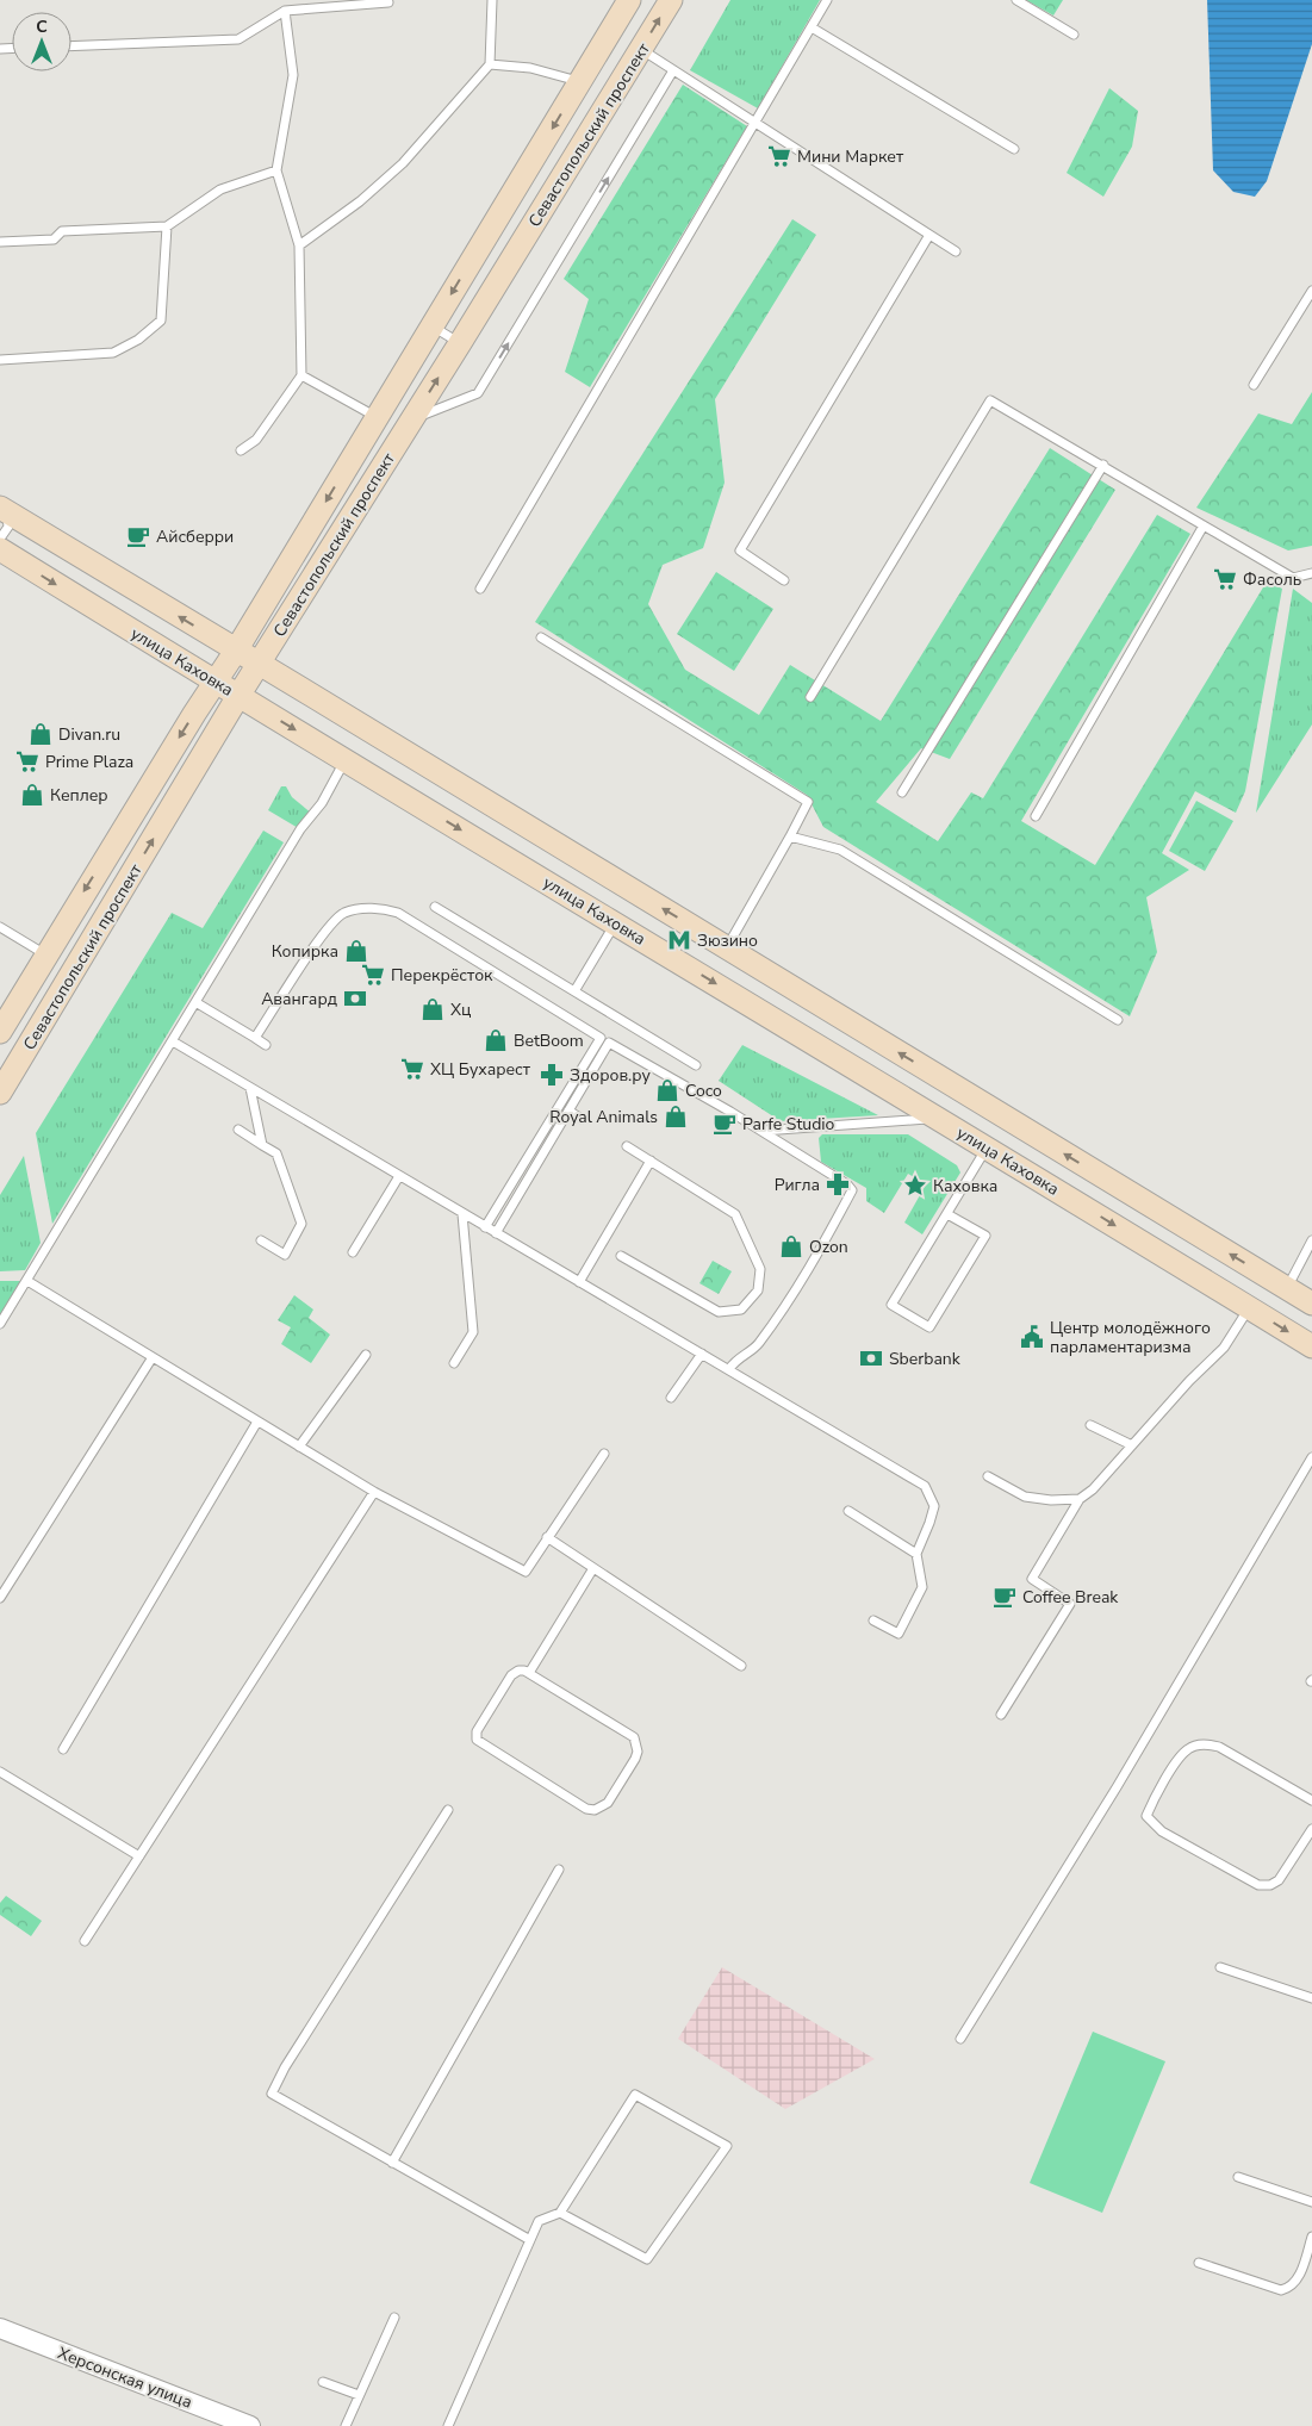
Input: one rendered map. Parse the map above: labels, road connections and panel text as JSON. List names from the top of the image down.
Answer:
{
  "streets": {
    "main road": ["Севастопольский проспект", "улица Каховка"],
    "street": ["Херсонская улица"]
  },
  "crossings": [
    ["Севастопольский проспект", "улица Каховка"]
  ],
  "places": {
    "supermarket": [
      "Мини Маркет",
      "Фасоль",
      "Prime Plaza",
      "Перекрёсток",
      "ХЦ Бухарест"
    ],
    "cafe": ["Айсберри", "Parfe Studio", "Coffee Break"],
    "shop": [
      "Divan.ru",
      "Кеплер",
      "Копирка",
      "Хц",
      "BetBoom",
      "Coco",
      "Royal Animals",
      "Ozon"
    ],
    "metro station": ["Зюзино"],
    "bank": ["Авангард", "Sberbank"],
    "pharmacy": ["Здоров.ру", "Ригла"],
    "place": ["Каховка"],
    "public building": ["Центр молодёжного парламентаризма"]
  },
  "north": "top"
}
